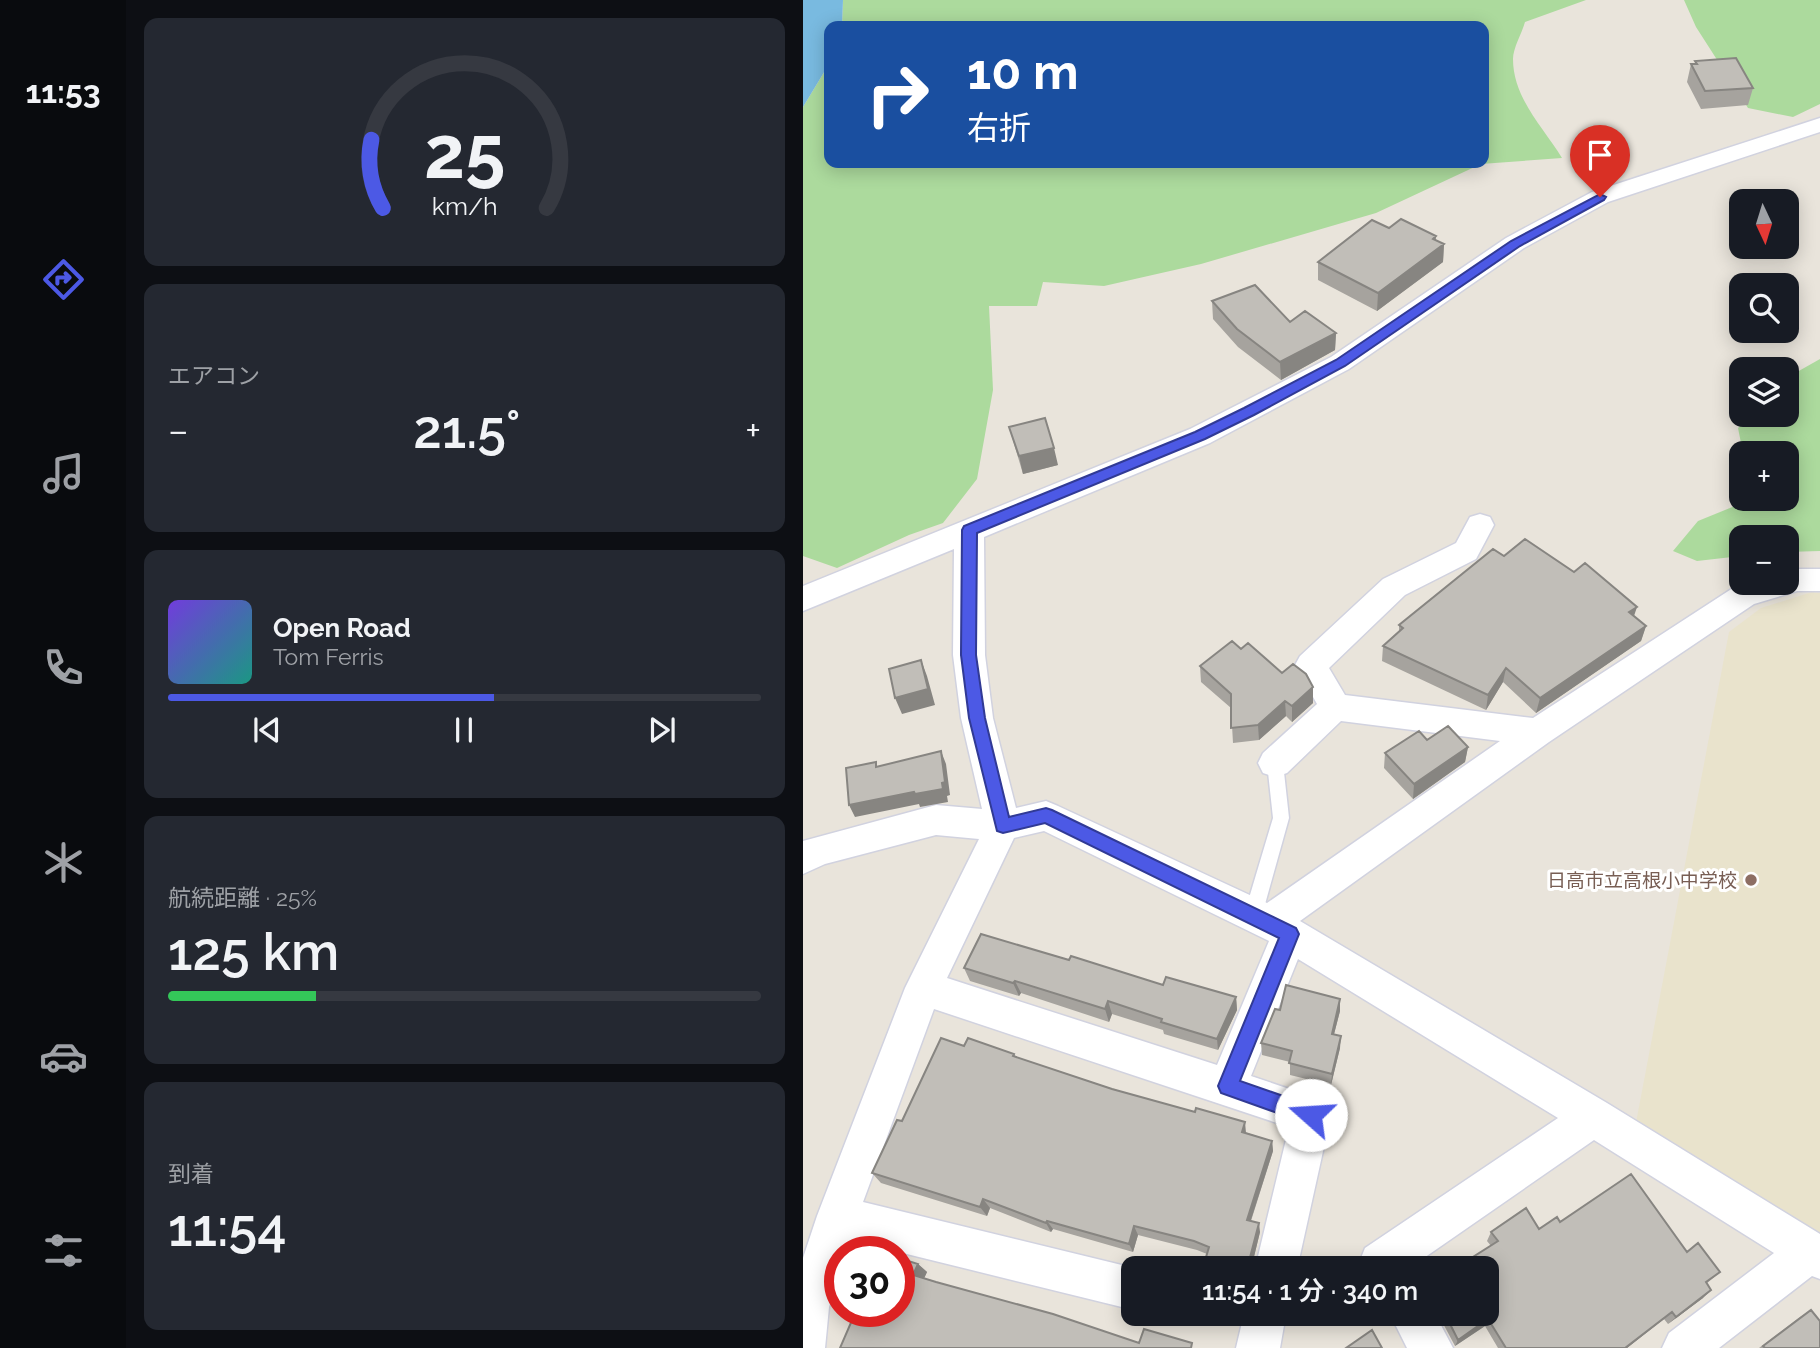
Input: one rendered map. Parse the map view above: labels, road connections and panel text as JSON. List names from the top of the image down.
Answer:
{
  "places": ["日高市立高根小中学校"],
  "north": "bottom",
  "page": {
    "tabs": "11:53",
    "turn": ["10 m", "右折"],
    "map_buttons": ["+", "−"],
    "tile": [
      "エアコン",
      ["航続距離 · 25%", "125 km"],
      ["到着", "11:54"]
    ],
    "heat": ["−", "21.5°", "+"],
    "song": ["Open Road", "Tom Ferris"],
    "limit": "30",
    "trip": "11:54 · 1 分 · 340 m",
    "gauge": ["25", "km/h"]
  }
}
